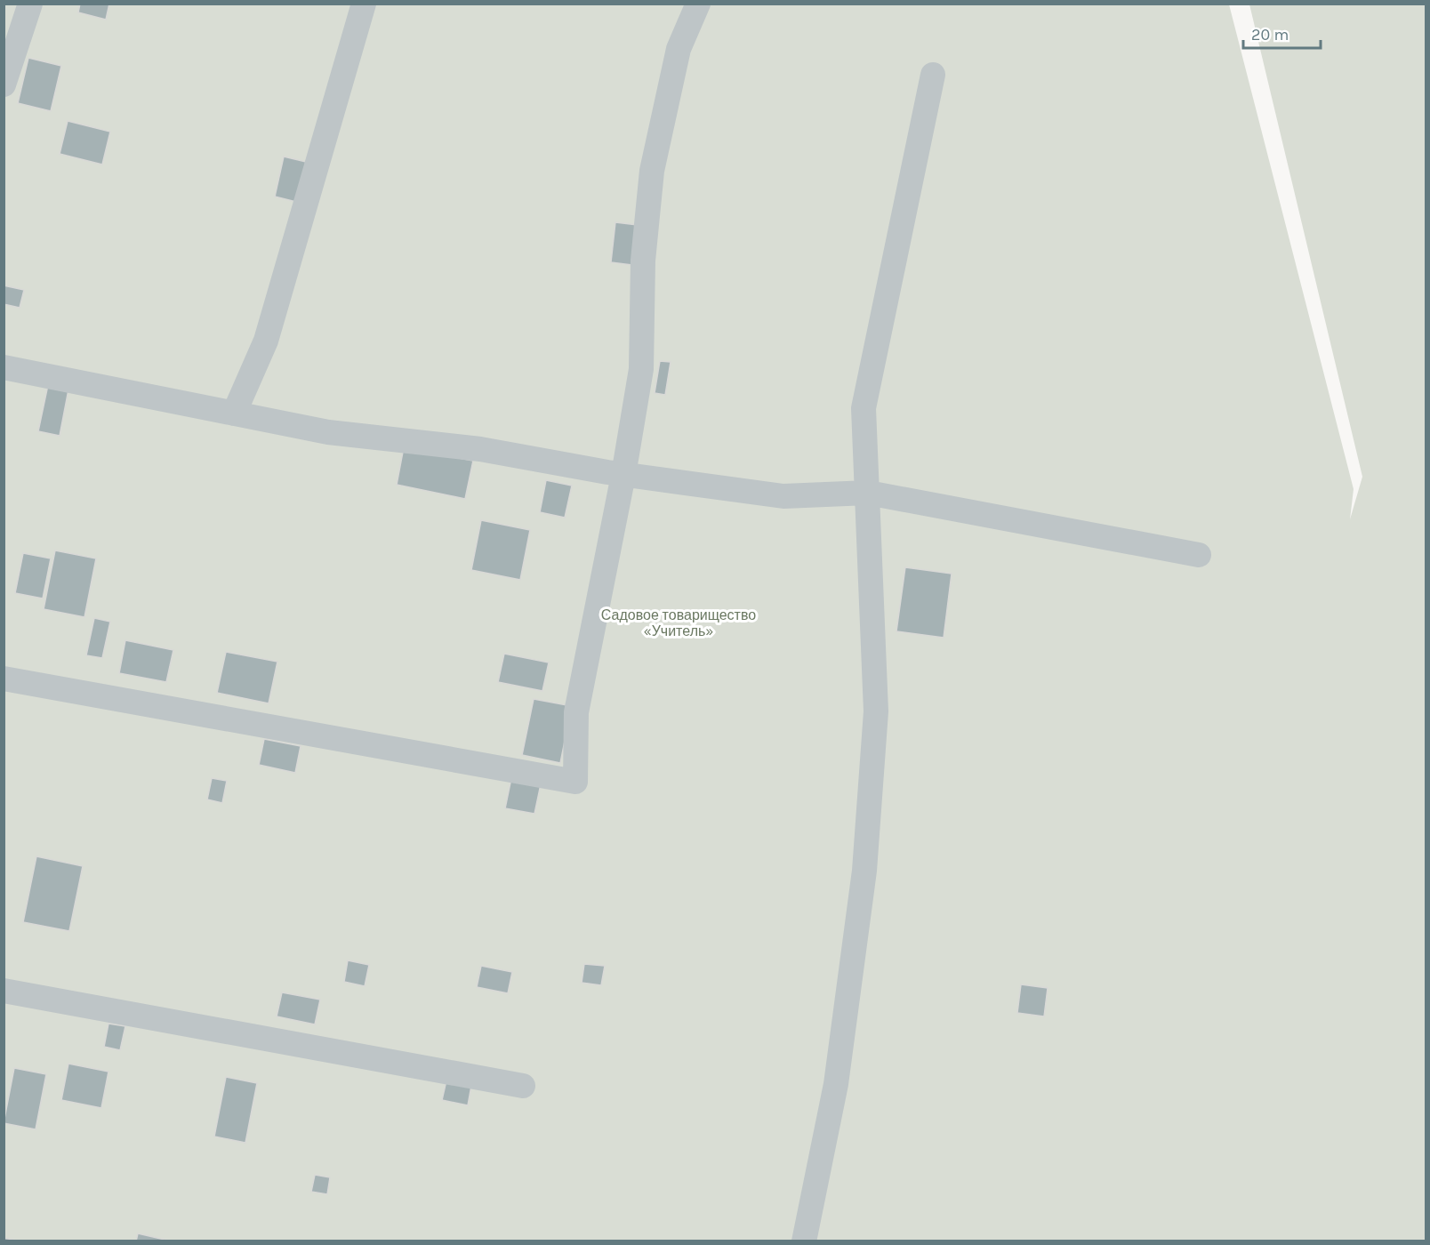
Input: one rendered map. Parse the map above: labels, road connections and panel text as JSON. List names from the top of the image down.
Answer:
{
  "parks": ["Садовое товарищество «Учитель»"],
  "scale_bar": "20 m"
}
